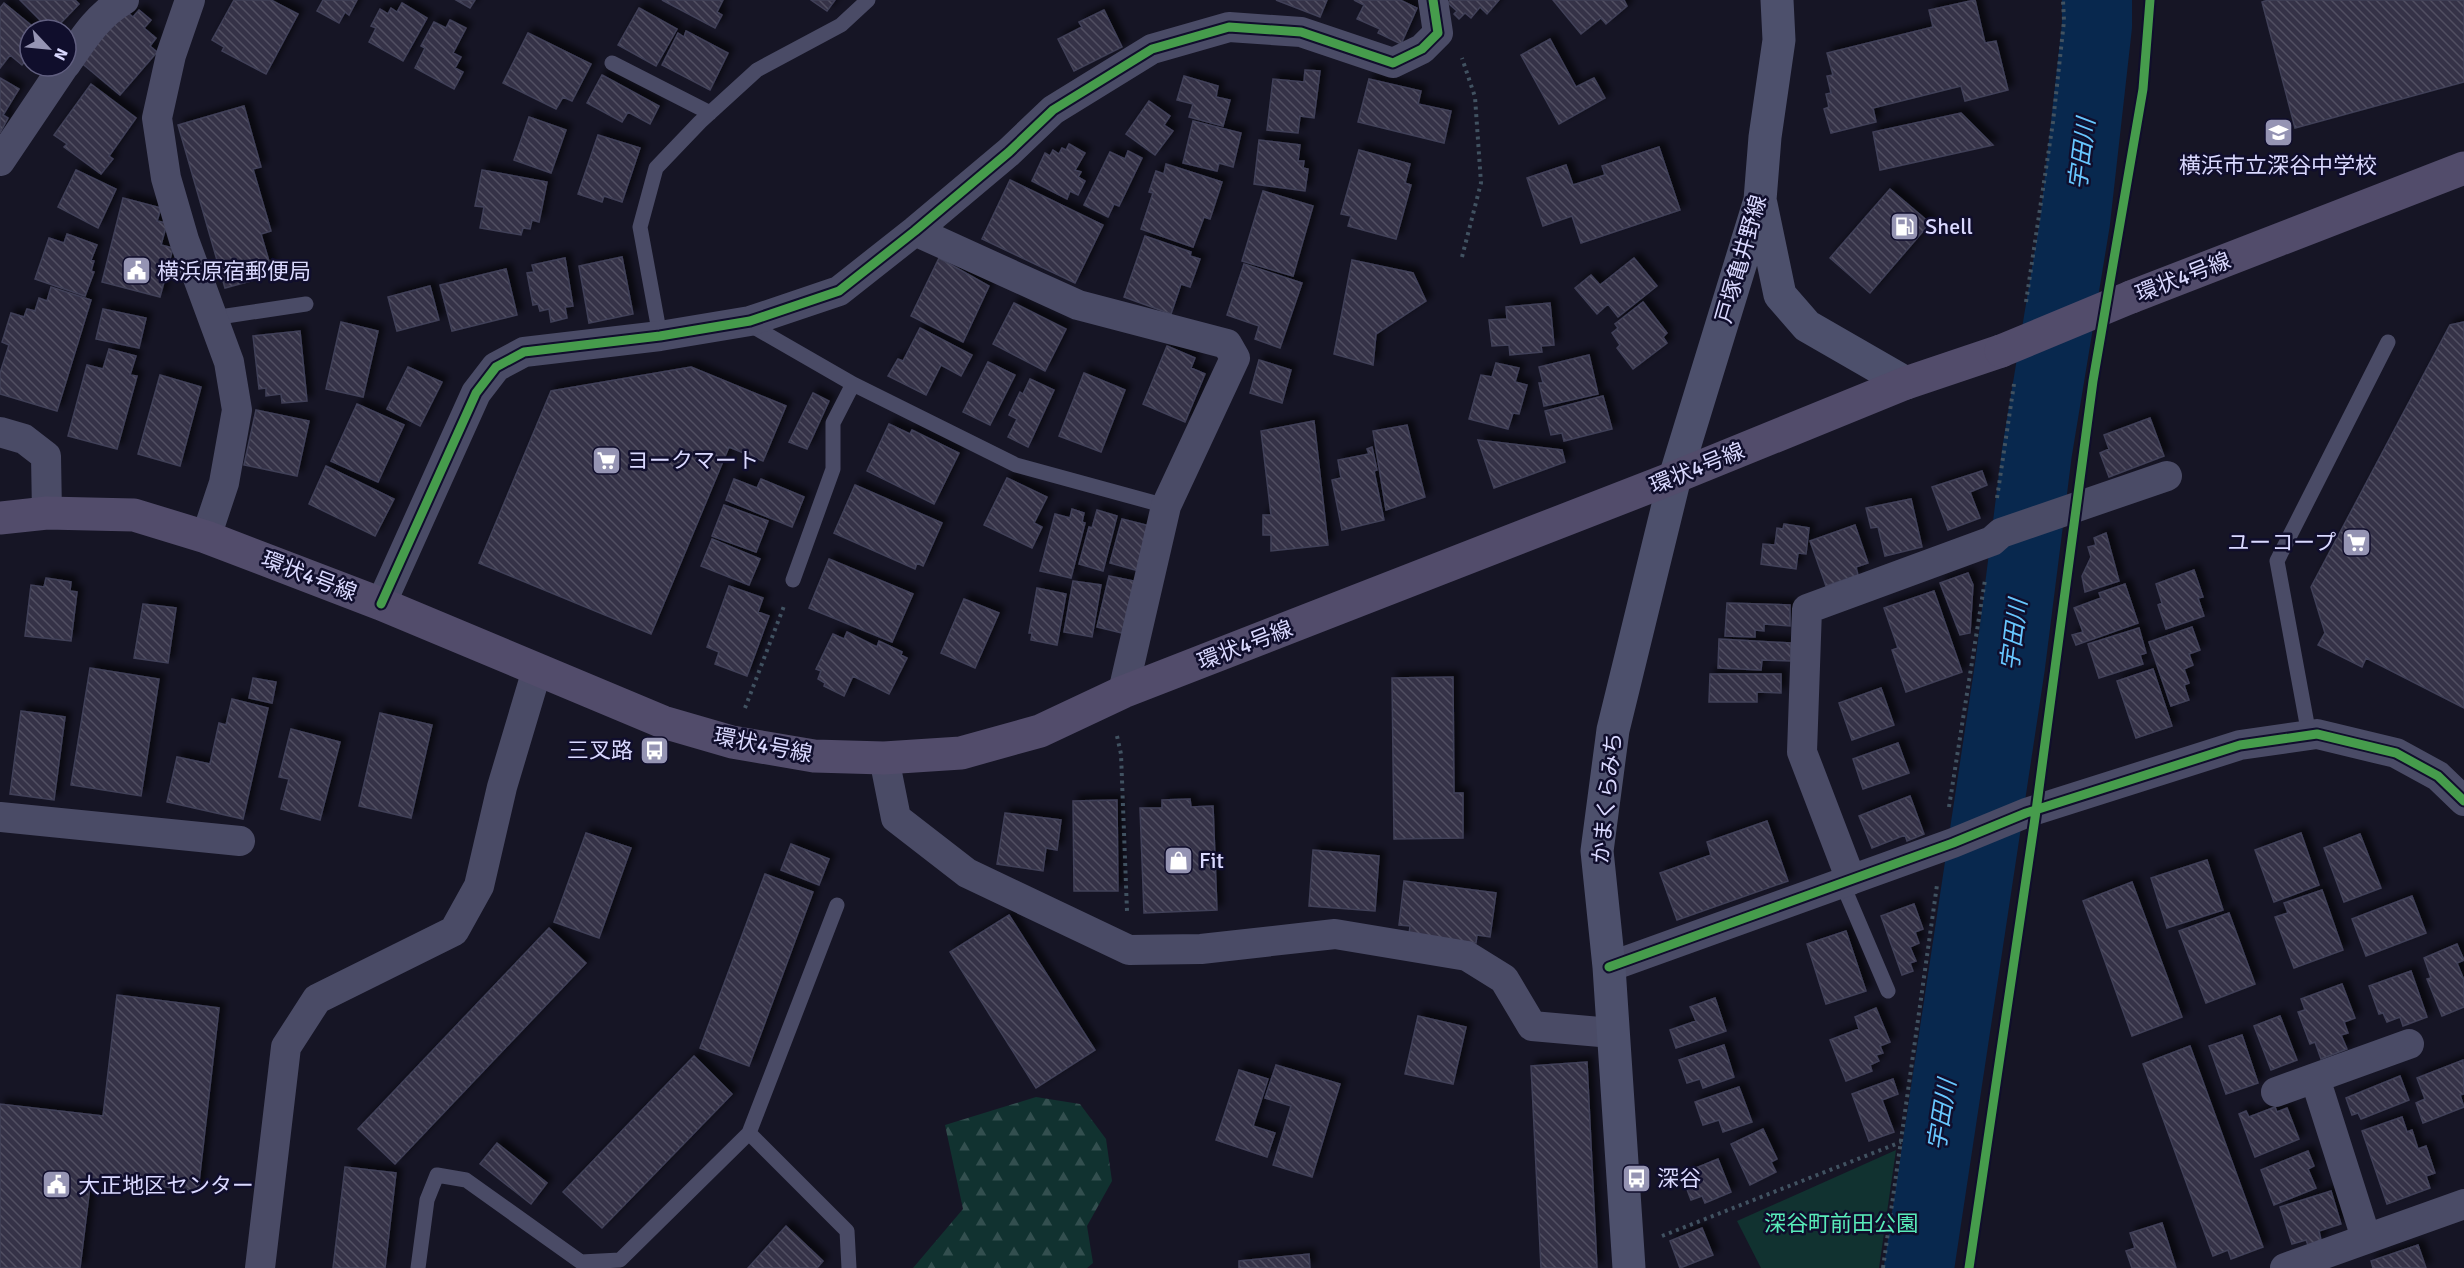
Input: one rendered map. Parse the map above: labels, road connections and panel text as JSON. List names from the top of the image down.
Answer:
{
  "streets": {
    "main road": ["戸塚亀井野線", "環状4号線", "かまくらみち"]
  },
  "crossings": [
    ["戸塚亀井野線", "環状4号線"],
    ["戸塚亀井野線", "かまくらみち"],
    ["環状4号線", "かまくらみち"]
  ],
  "water": ["宇田川"],
  "parks": ["深谷町前田公園"],
  "places": {
    "school or university": ["横浜市立深谷中学校"],
    "fuel station": ["Shell"],
    "public building": ["横浜原宿郵便局", "大正地区センター"],
    "supermarket": ["ヨークマート", "ユーコープ"],
    "bus stop": ["三叉路", "深谷"],
    "shop": ["Fit"]
  },
  "north": "bottom right"
}
